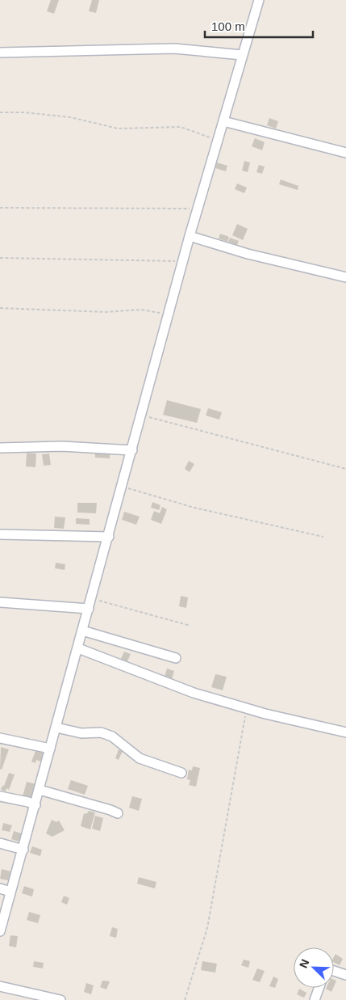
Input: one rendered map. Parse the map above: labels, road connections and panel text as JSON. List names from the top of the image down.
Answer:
{
  "scale_bar": "100 m",
  "north": "top left"
}
